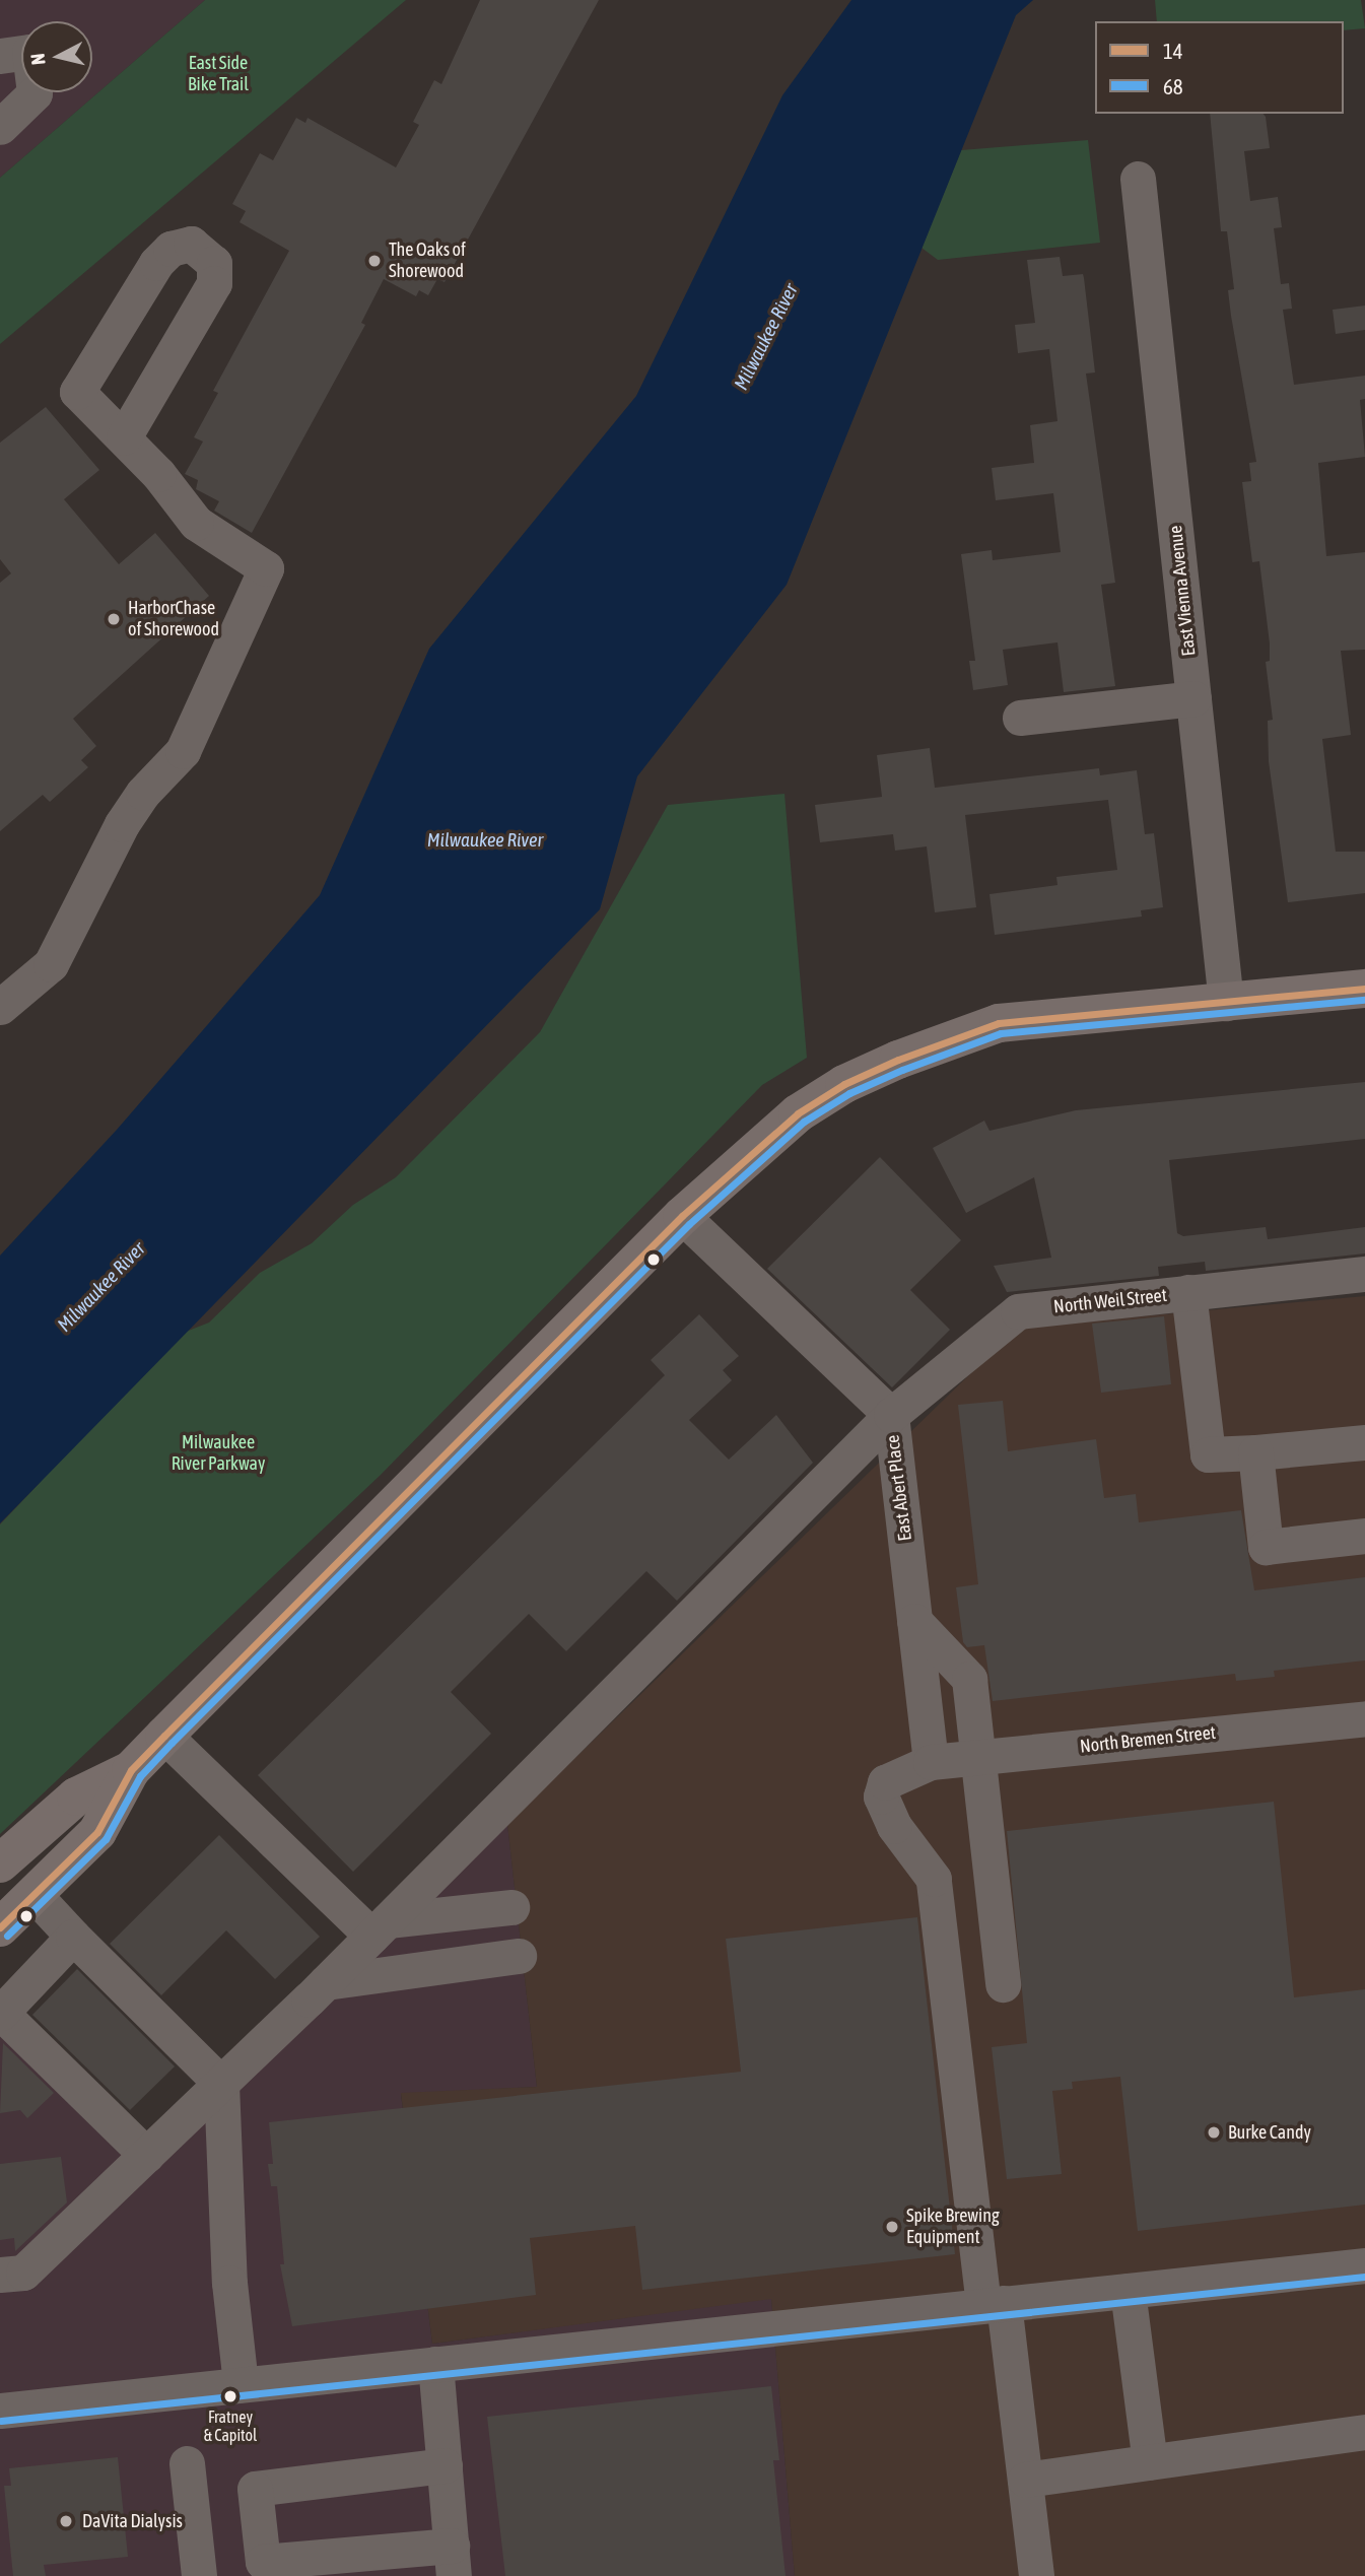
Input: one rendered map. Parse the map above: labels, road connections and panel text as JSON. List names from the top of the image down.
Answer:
{
  "streets": {
    "street": [
      "East Vienna Avenue",
      "North Weil Street",
      "East Abert Place",
      "North Bremen Street"
    ]
  },
  "crossings": [
    ["North Weil Street", "East Abert Place"],
    ["East Abert Place", "North Bremen Street"]
  ],
  "water": ["Milwaukee River"],
  "parks": ["East Side Bike Trail", "Milwaukee River Parkway"],
  "places": [
    "The Oaks of Shorewood",
    "HarborChase of Shorewood",
    "Burke Candy",
    "Spike Brewing Equipment",
    "Fratney & Capitol",
    "DaVita Dialysis"
  ],
  "lines": ["transit line 14", "transit line 68"],
  "legend": ["14", "68"],
  "north": "left"
}
